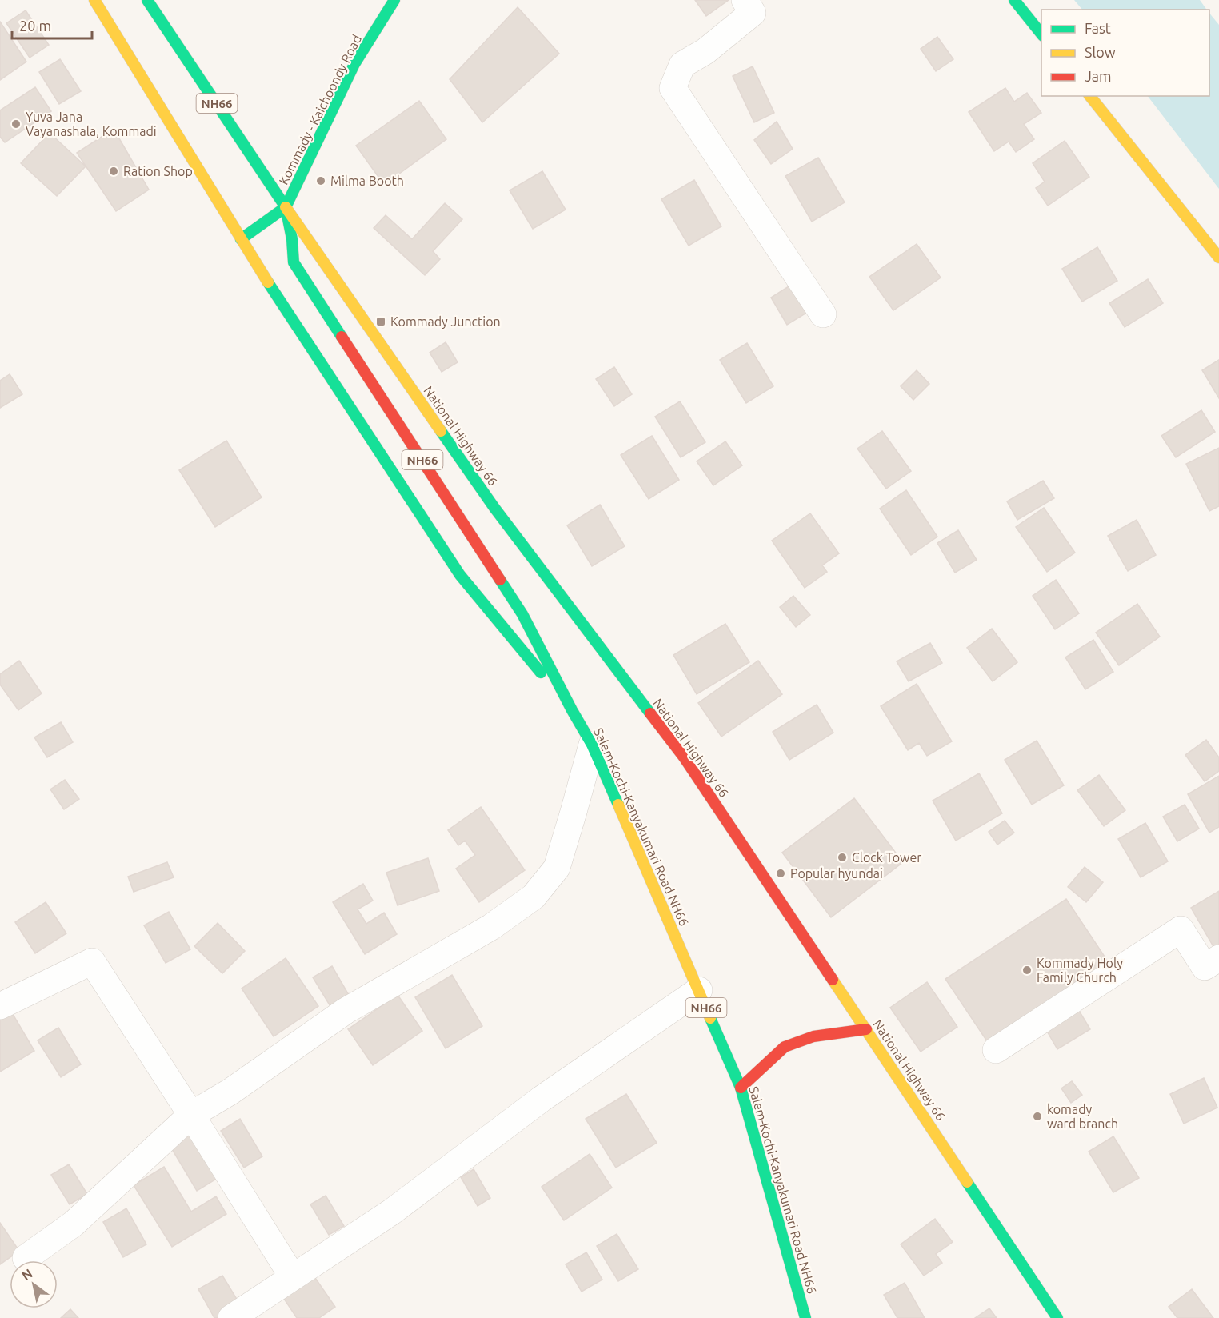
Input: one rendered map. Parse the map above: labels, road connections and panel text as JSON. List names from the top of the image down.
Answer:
{
  "streets": {
    "main road": [
      "NH66",
      "Kommady - Kaichoondy Road",
      "National Highway 66",
      "Salem-Kochi-Kanyakumari Road NH66"
    ]
  },
  "crossings": [
    ["NH66", "Kommady - Kaichoondy Road"],
    ["NH66", "National Highway 66"],
    ["NH66", "Salem-Kochi-Kanyakumari Road NH66"],
    ["Kommady - Kaichoondy Road", "National Highway 66"],
    ["Kommady - Kaichoondy Road", "Salem-Kochi-Kanyakumari Road NH66"],
    ["National Highway 66", "Salem-Kochi-Kanyakumari Road NH66"]
  ],
  "places": {
    "other": [
      "Yuva Jana Vayanashala, Kommadi",
      "Ration Shop",
      "Milma Booth",
      "Clock Tower",
      "Popular hyundai",
      "Kommady Holy Family Church",
      "komady ward branch"
    ],
    "transit": ["Kommady Junction"]
  },
  "legend": ["Fast", "Slow", "Jam"],
  "scale_bar": "20 m",
  "north": "top left"
}
